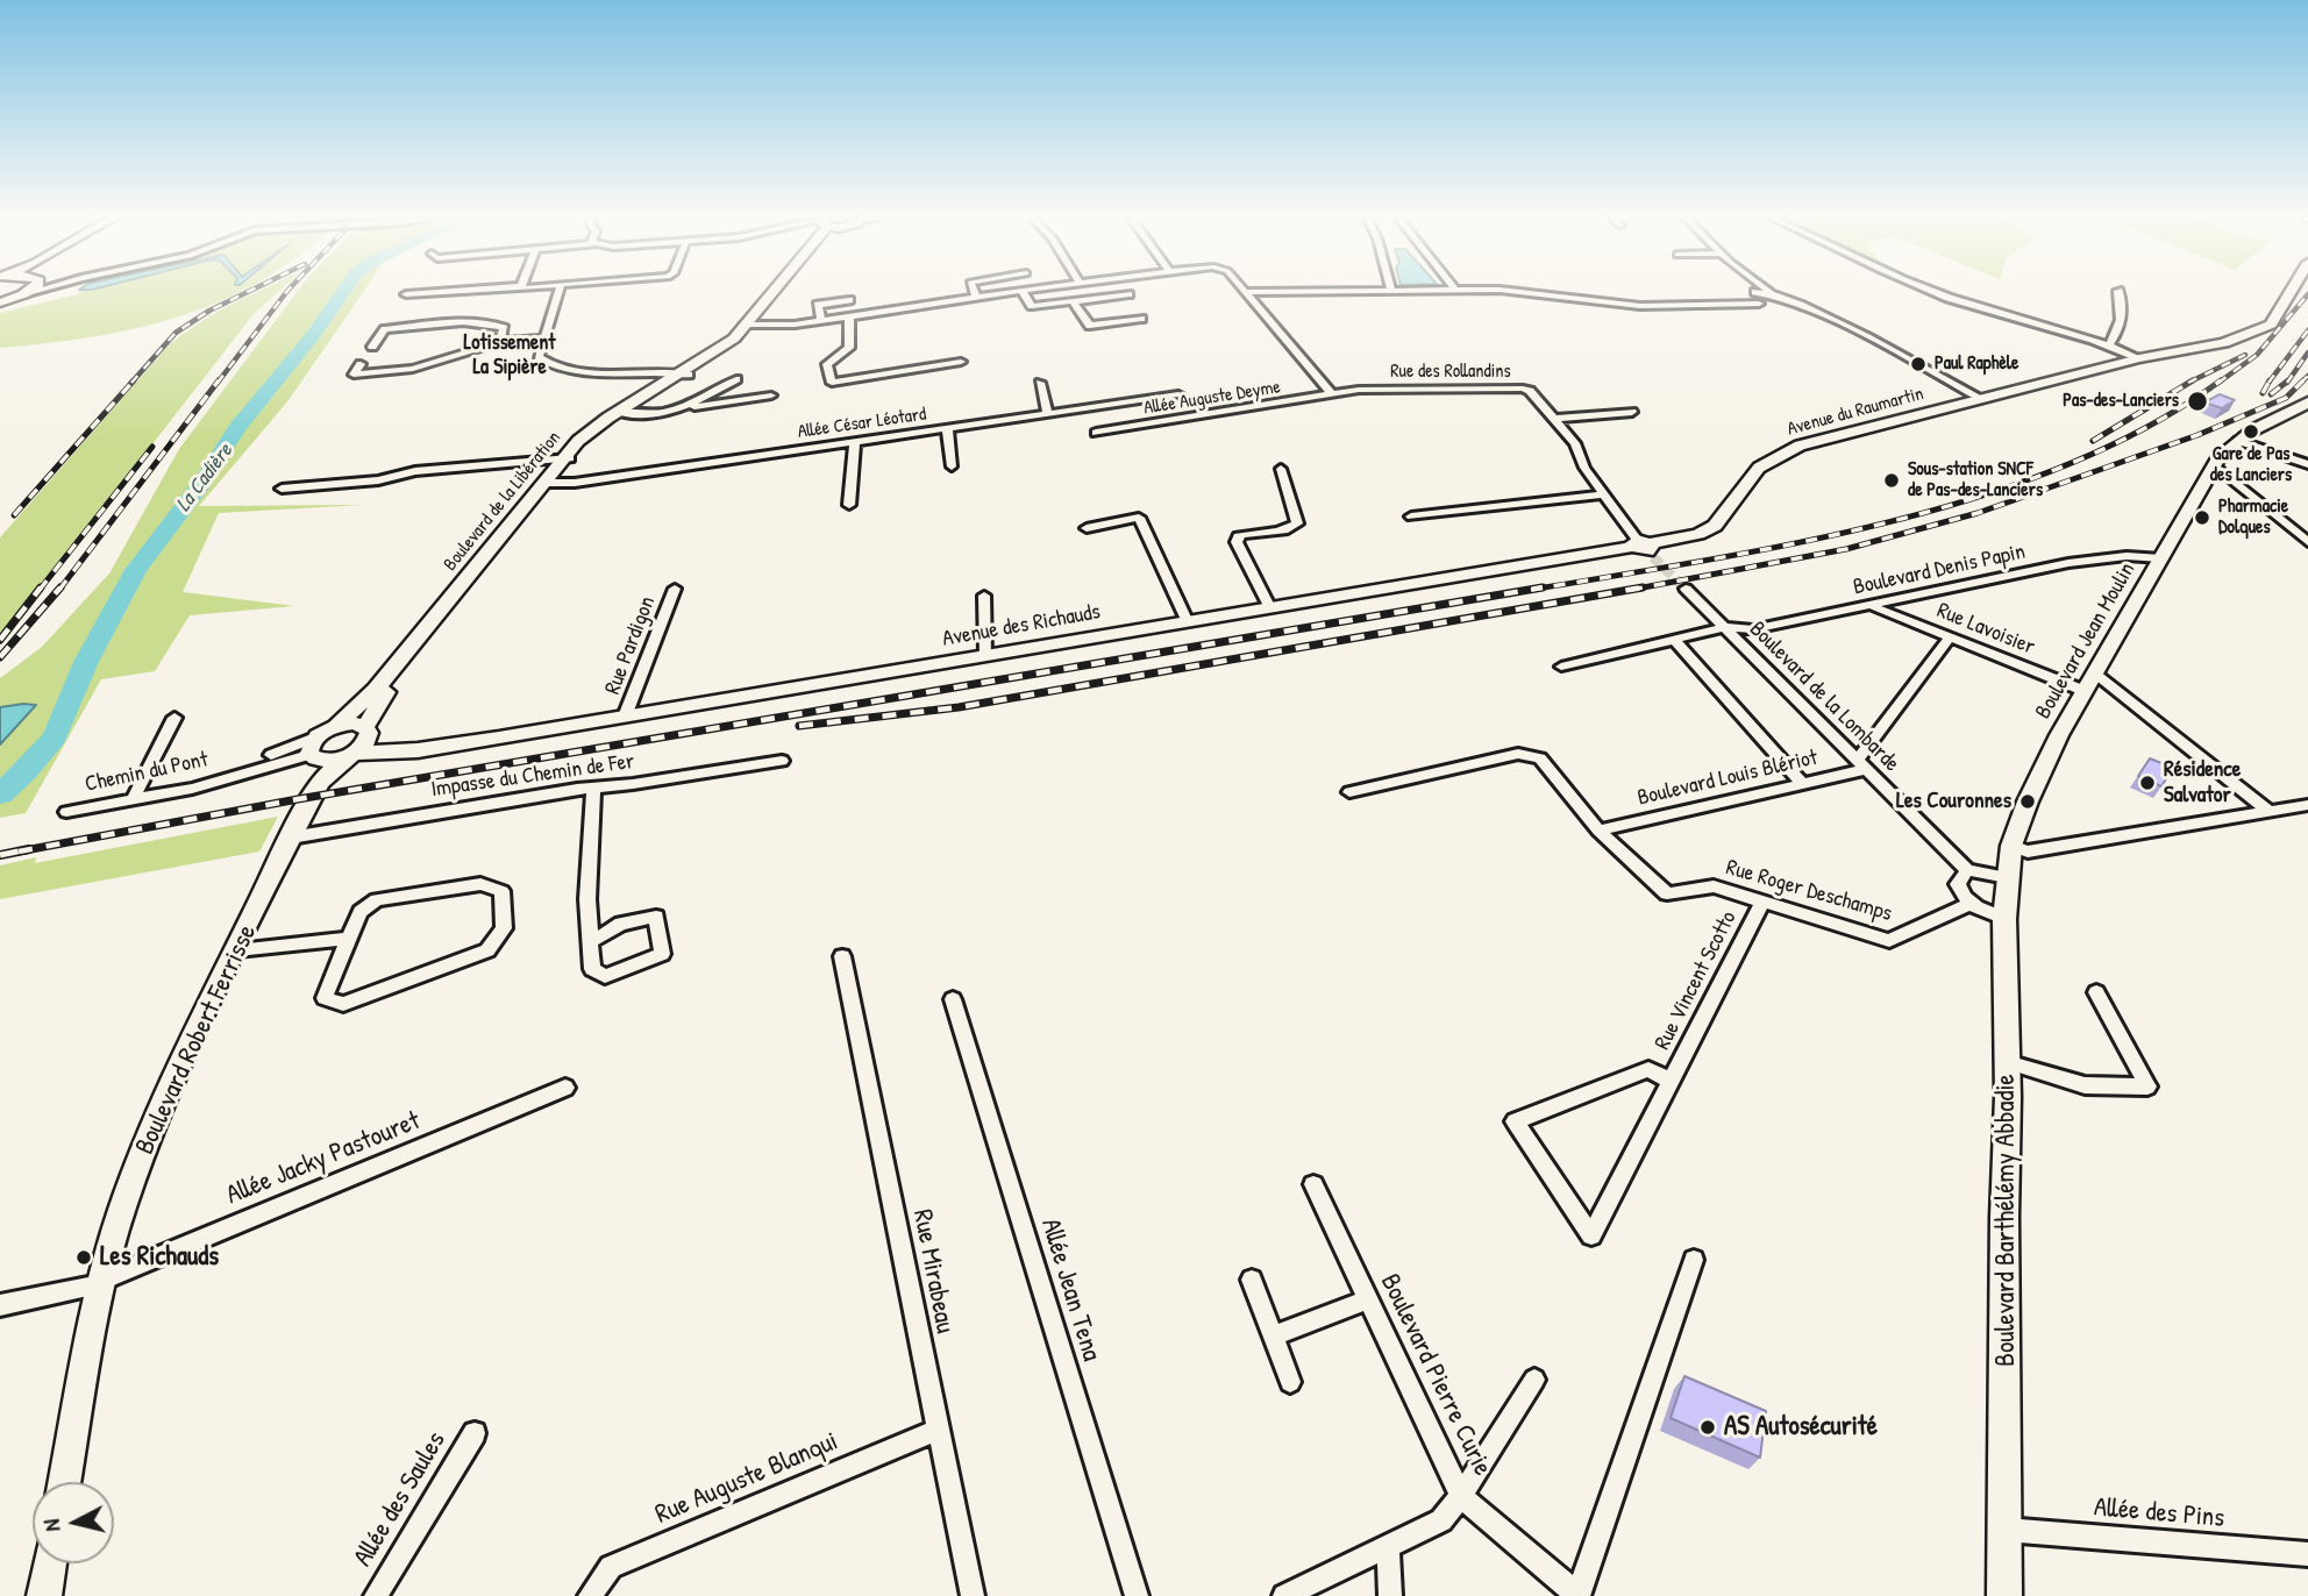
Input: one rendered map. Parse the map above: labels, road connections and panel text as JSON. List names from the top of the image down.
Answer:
{
  "streets": {
    "street": [
      "Rue des Rollandins",
      "Allée Auguste Deyme",
      "Avenue du Raumartin",
      "Allée César Léotard",
      "Boulevard de la Libération",
      "Boulevard Denis Papin",
      "Avenue des Richauds",
      "Rue Lavoisier",
      "Boulevard Jean Moulin",
      "Rue Pardigon",
      "Boulevard de la Lombarde",
      "Chemin du Pont",
      "Impasse du Chemin de Fer",
      "Boulevard Louis Blériot",
      "Rue Roger Deschamps",
      "Rue Vincent Scotto",
      "Boulevard Robert Ferrisse",
      "Allée Jacky Pastouret",
      "Boulevard Barthélémy Abbadie",
      "Rue Mirabeau",
      "Allée Jean Tena",
      "Boulevard Pierre Curie",
      "Rue Auguste Blanqui",
      "Allée des Saules",
      "Allée des Pins"
    ]
  },
  "crossings": [
    ["Rue des Rollandins", "Allée Auguste Deyme"],
    ["Rue des Rollandins", "Avenue du Raumartin"],
    ["Rue des Rollandins", "Avenue des Richauds"],
    ["Avenue du Raumartin", "Avenue des Richauds"],
    ["Allée César Léotard", "Boulevard de la Libération"],
    ["Boulevard de la Libération", "Avenue des Richauds"],
    ["Boulevard de la Libération", "Boulevard Robert Ferrisse"],
    ["Boulevard Denis Papin", "Rue Lavoisier"],
    ["Boulevard Denis Papin", "Boulevard Jean Moulin"],
    ["Boulevard Denis Papin", "Boulevard de la Lombarde"],
    ["Avenue des Richauds", "Rue Pardigon"],
    ["Avenue des Richauds", "Boulevard Robert Ferrisse"],
    ["Rue Lavoisier", "Boulevard Jean Moulin"],
    ["Boulevard Jean Moulin", "Boulevard Barthélémy Abbadie"],
    ["Boulevard de la Lombarde", "Boulevard Louis Blériot"],
    ["Chemin du Pont", "Boulevard Robert Ferrisse"],
    ["Impasse du Chemin de Fer", "Boulevard Robert Ferrisse"],
    ["Boulevard Louis Blériot", "Rue Roger Deschamps"],
    ["Rue Roger Deschamps", "Rue Vincent Scotto"],
    ["Boulevard Robert Ferrisse", "Allée Jacky Pastouret"],
    ["Boulevard Barthélémy Abbadie", "Allée des Pins"],
    ["Rue Mirabeau", "Rue Auguste Blanqui"]
  ],
  "districts": ["Lotissement La Sipière"],
  "water": ["La Cadière"],
  "places": [
    "Paul Raphèle",
    "Pas-des-Lanciers",
    "Gare de Pas des Lanciers",
    "Sous-station SNCF de Pas-des-Lanciers",
    "Pharmacie Dolques",
    "Résidence Salvator",
    "Les Couronnes",
    "Les Richauds",
    "AS Autosécurité"
  ],
  "north": "left"
}
